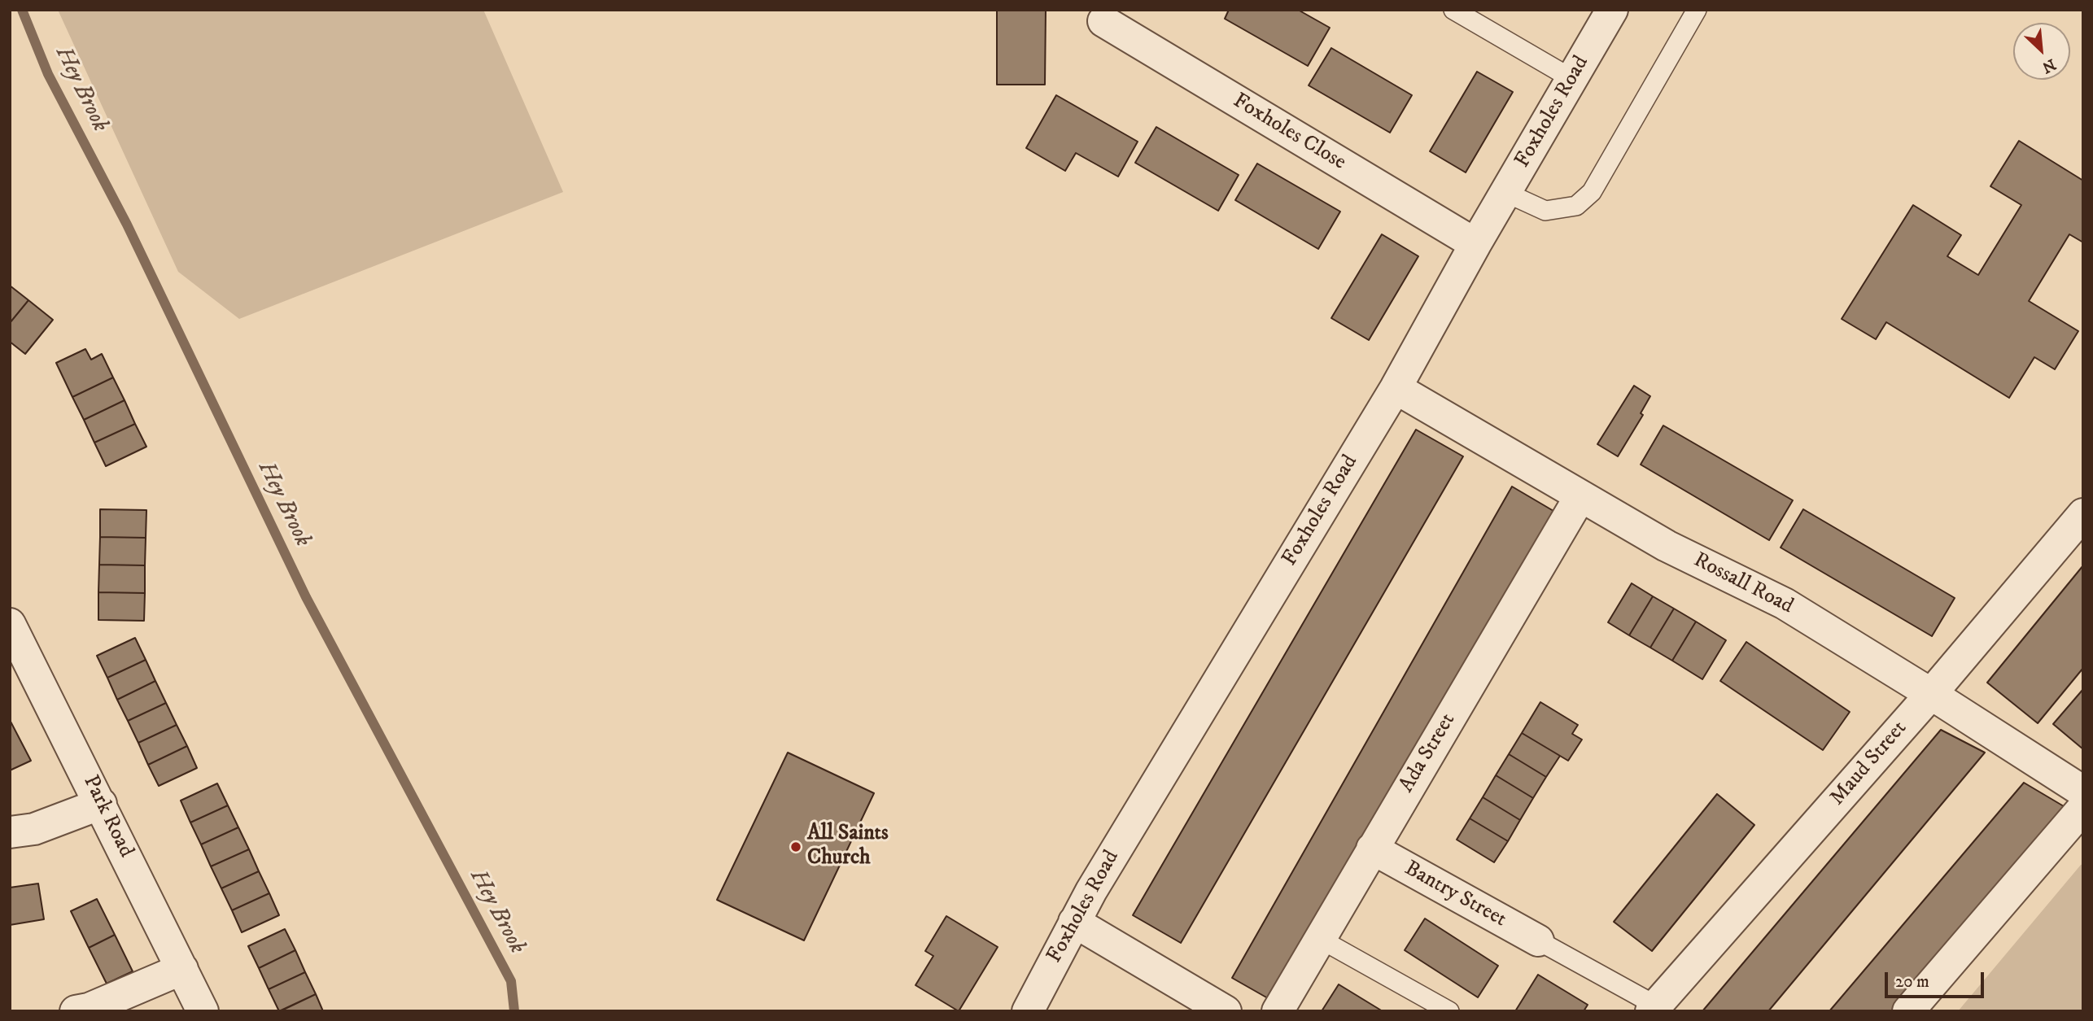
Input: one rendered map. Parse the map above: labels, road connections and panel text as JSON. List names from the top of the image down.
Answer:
{
  "streets": {
    "street": [
      "Foxholes Road",
      "Foxholes Close",
      "Rossall Road",
      "Ada Street",
      "Maud Street",
      "Park Road",
      "Bantry Street"
    ]
  },
  "crossings": [
    ["Foxholes Road", "Foxholes Close"],
    ["Foxholes Road", "Rossall Road"],
    ["Rossall Road", "Ada Street"],
    ["Rossall Road", "Maud Street"],
    ["Ada Street", "Bantry Street"]
  ],
  "water": ["Hey Brook"],
  "places": ["All Saints Church"],
  "scale_bar": "20 m",
  "north": "bottom right"
}
